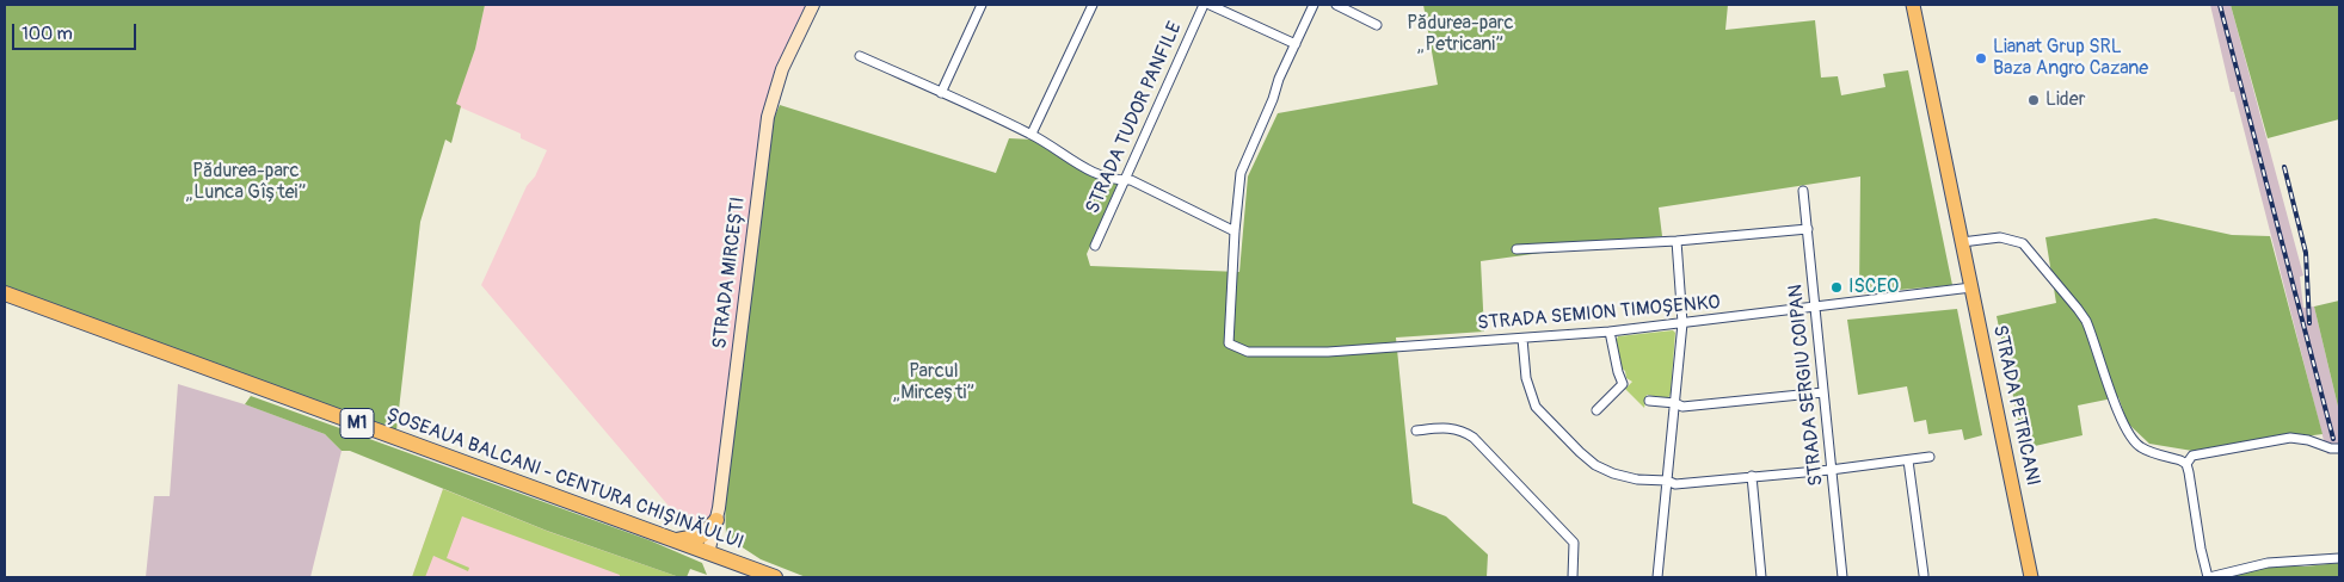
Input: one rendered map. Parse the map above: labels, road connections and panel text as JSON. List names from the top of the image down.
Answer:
{
  "streets": {
    "highway": ["M1", "ȘOSEAUA BALCANI - CENTURA CHIȘINĂULUI"],
    "main road": ["STRADA MIRCEȘTI", "STRADA PETRICANI"],
    "street": ["STRADA TUDOR PANFILE", "STRADA SEMION TIMOȘENKO", "STRADA SERGIU COIPAN"]
  },
  "crossings": [
    ["STRADA MIRCEȘTI", "ȘOSEAUA BALCANI - CENTURA CHIȘINĂULUI"],
    ["STRADA SEMION TIMOȘENKO", "STRADA SERGIU COIPAN"],
    ["STRADA SEMION TIMOȘENKO", "STRADA PETRICANI"]
  ],
  "parks": ["Pădurea-parc „Petricani”", "Pădurea-parc „Lunca Gîștei”", "Parcul „Mircești”"],
  "places": ["Lianat Grup SRL Baza Angro Cazane", "Lider", "ISCEO"],
  "scale_bar": "100 m"
}
